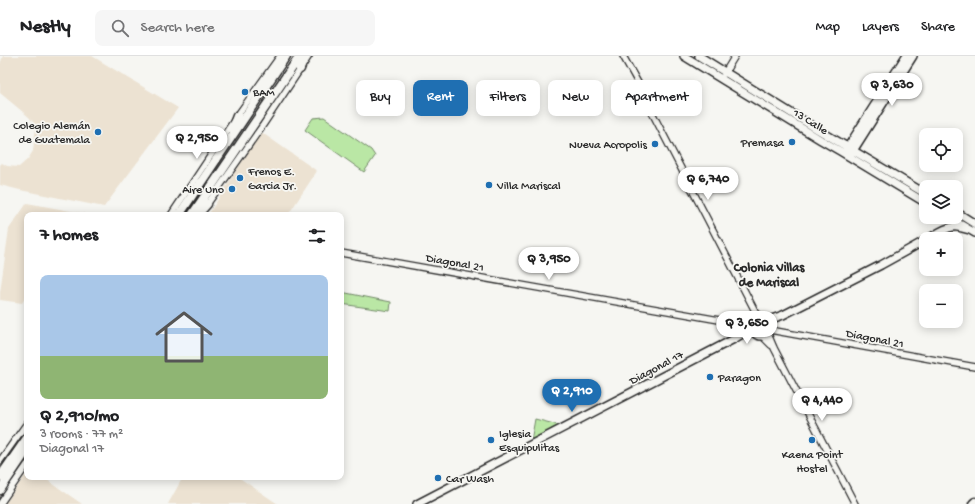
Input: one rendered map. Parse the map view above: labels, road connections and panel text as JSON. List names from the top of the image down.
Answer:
{
  "streets": {
    "main road": ["13 Calle", "Diagonal 17"],
    "street": ["Diagonal 21"]
  },
  "crossings": [
    ["Diagonal 21", "Diagonal 17"]
  ],
  "districts": ["Colonia Villas de Mariscal"],
  "places": [
    "BAM",
    "Colegio Alemán de Guatemala",
    "Premasa",
    "Nueva Acropolis",
    "Frenos E. Garcia Jr.",
    "Villa Mariscal",
    "Aire Uno",
    "Paragon",
    "Iglesia Esquipulitas",
    "Kaena Point Hostel",
    "Car Wash"
  ],
  "page": {
    "header": "Nestly",
    "search": "Search here",
    "nav": ["Map", "Layers", "Share"],
    "price": [
      "Q 3,630",
      "Q 2,950",
      "Q 6,740",
      "Q 3,950",
      "Q 3,650",
      "Q 2,910",
      "Q 4,440"
    ],
    "chip": [
      "Buy",
      "Rent",
      "Filters",
      "New",
      "Apartment"
    ],
    "map_buttons": ["+", "−"],
    "heading": "7 homes",
    "list": [
      {
        "name": "Q 2,910/mo",
        "note": "3 rooms · 77 m² · Diagonal 17"
      }
    ]
  }
}
